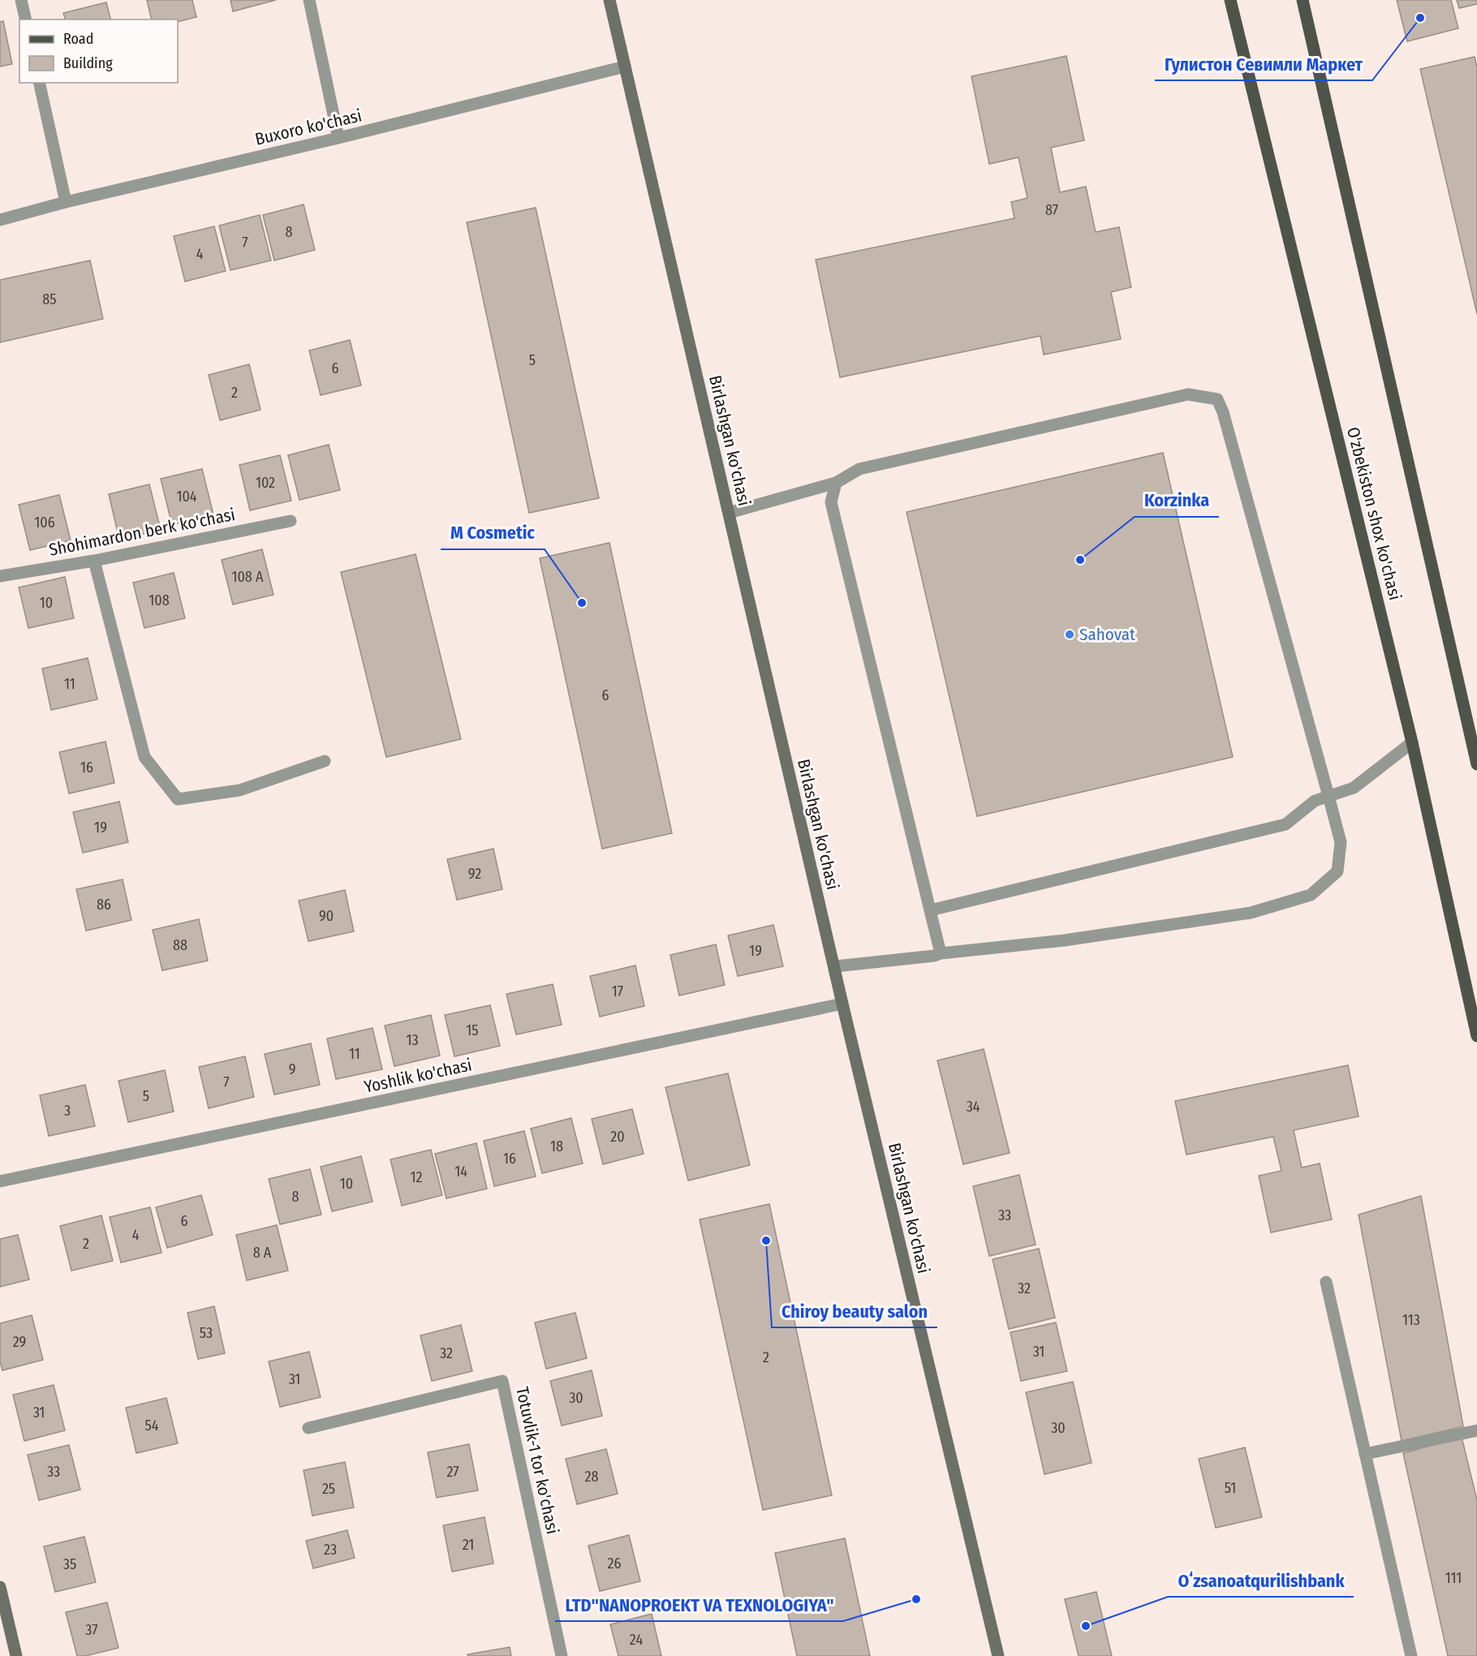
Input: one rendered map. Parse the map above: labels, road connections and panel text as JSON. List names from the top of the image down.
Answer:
{
  "streets": {
    "main road": ["O'zbekiston shox ko'chasi"],
    "street": [
      "Buxoro ko'chasi",
      "Birlashgan ko'chasi",
      "Shohimardon berk ko'chasi",
      "Yoshlik ko'chasi",
      "Totuvlik-1 tor ko'chasi"
    ]
  },
  "crossings": [
    ["Buxoro ko'chasi", "Birlashgan ko'chasi"],
    ["Birlashgan ko'chasi", "Yoshlik ko'chasi"]
  ],
  "places": [
    "Гулистон Севимли Маркет",
    "Korzinka",
    "M Cosmetic",
    "Sahovat",
    "Chiroy beauty salon",
    "LTD\"NANOPROEKT VA TEXNOLOGIYA\"",
    "Oʻzsanoatqurilishbank"
  ],
  "house_numbers": [
    "87",
    "8",
    "7",
    "4",
    "85",
    "5",
    "6",
    "2",
    "102",
    "104",
    "106",
    "108 А",
    "108",
    "10",
    "11",
    "6",
    "16",
    "19",
    "92",
    "86",
    "90",
    "88",
    "19",
    "17",
    "15",
    "13",
    "11",
    "9",
    "7",
    "5",
    "34",
    "3",
    "20",
    "18",
    "16",
    "14",
    "12",
    "10",
    "8",
    "33",
    "6",
    "4",
    "2",
    "8 А",
    "32",
    "113",
    "53",
    "29",
    "31",
    "32",
    "2",
    "31",
    "30",
    "31",
    "54",
    "30",
    "33",
    "27",
    "28",
    "51",
    "25",
    "21",
    "23",
    "26",
    "35",
    "111",
    "37",
    "24"
  ],
  "legend": ["Road", "Building"]
}
